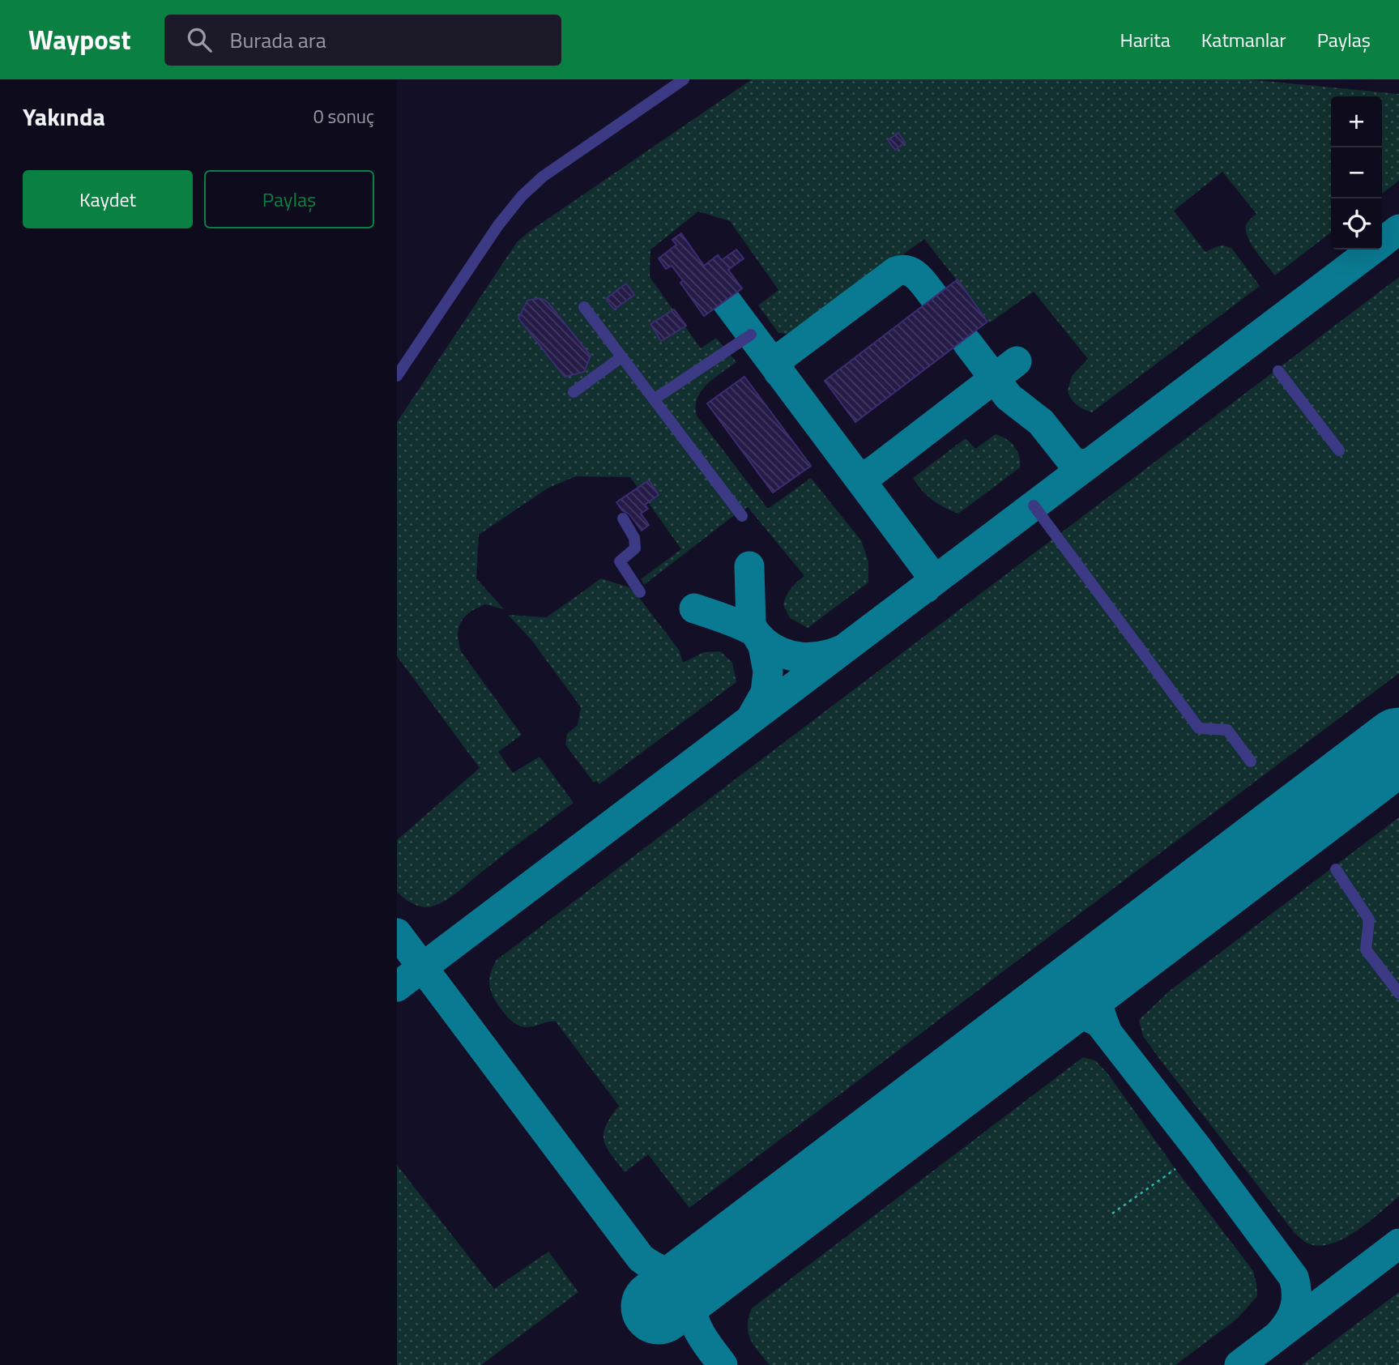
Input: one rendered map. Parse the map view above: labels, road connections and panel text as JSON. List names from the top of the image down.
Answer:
{
  "page": {
    "header": "Waypost",
    "search": "Burada ara",
    "nav": ["Harita", "Katmanlar", "Paylaş"],
    "heading": ["Yakında", "0 sonuç"],
    "map_buttons": ["+", "−"],
    "buttons": ["Kaydet", "Paylaş"]
  }
}
